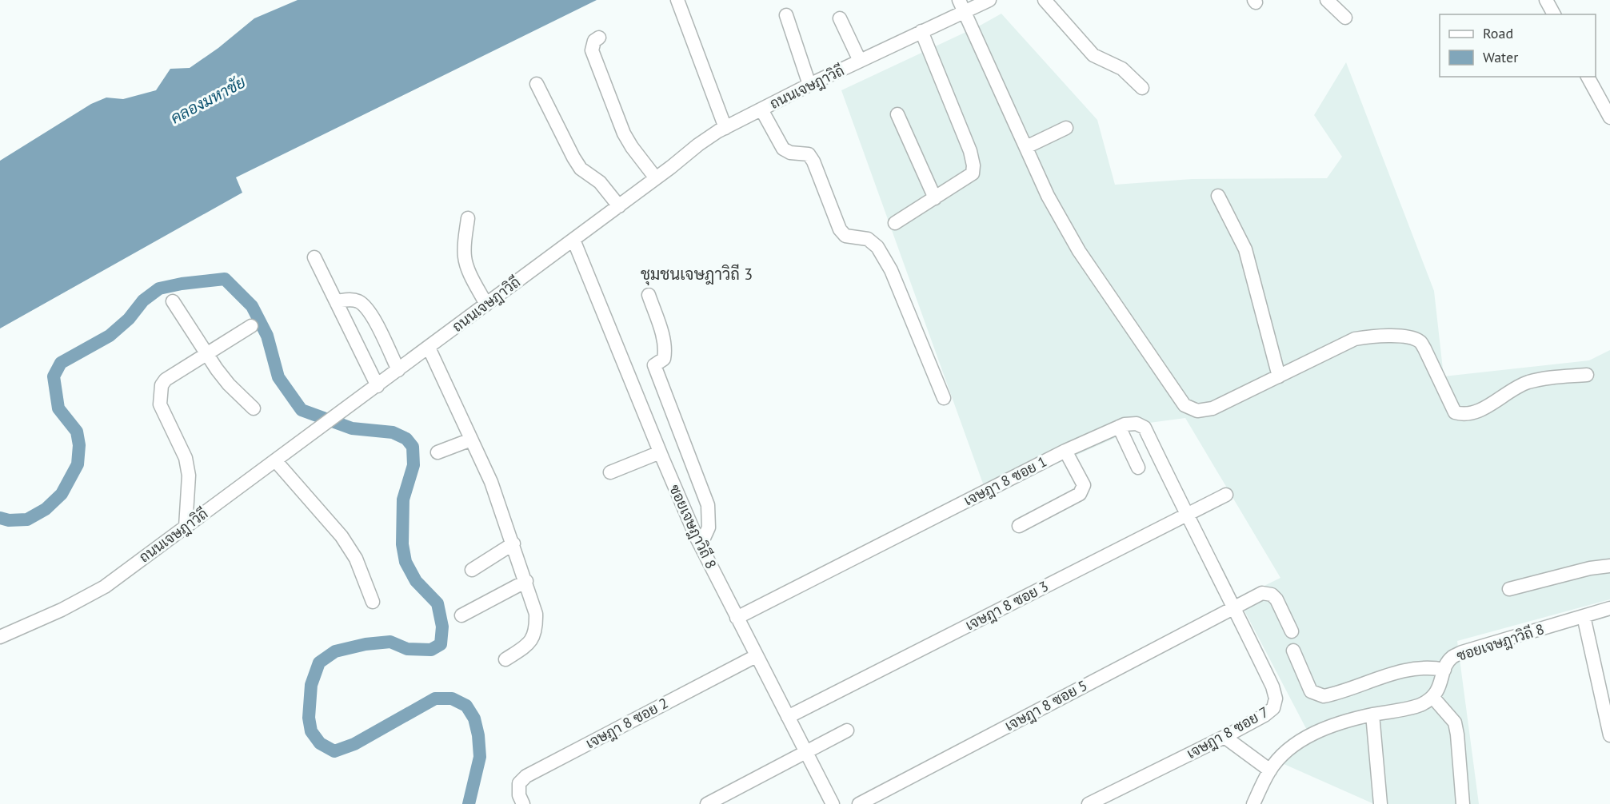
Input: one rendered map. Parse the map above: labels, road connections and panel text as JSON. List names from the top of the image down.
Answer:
{
  "streets": {
    "street": [
      "ถนนเจษฎาวิถี",
      "เจษฎา 8 ซอย 1",
      "ซอยเจษฎาวิถี 8",
      "เจษฎา 8 ซอย 3",
      "เจษฎา 8 ซอย 5",
      "เจษฎา 8 ซอย 2",
      "เจษฎา 8 ซอย 7"
    ]
  },
  "crossings": [
    ["ถนนเจษฎาวิถี", "ซอยเจษฎาวิถี 8"],
    ["เจษฎา 8 ซอย 1", "ซอยเจษฎาวิถี 8"],
    ["เจษฎา 8 ซอย 1", "เจษฎา 8 ซอย 3"],
    ["เจษฎา 8 ซอย 1", "เจษฎา 8 ซอย 7"],
    ["ซอยเจษฎาวิถี 8", "เจษฎา 8 ซอย 3"],
    ["ซอยเจษฎาวิถี 8", "เจษฎา 8 ซอย 2"],
    ["เจษฎา 8 ซอย 5", "เจษฎา 8 ซอย 7"]
  ],
  "districts": ["ชุมชนเจษฎาวิถี 3"],
  "water": ["คลองมหาชัย"],
  "legend": ["Road", "Water"]
}
